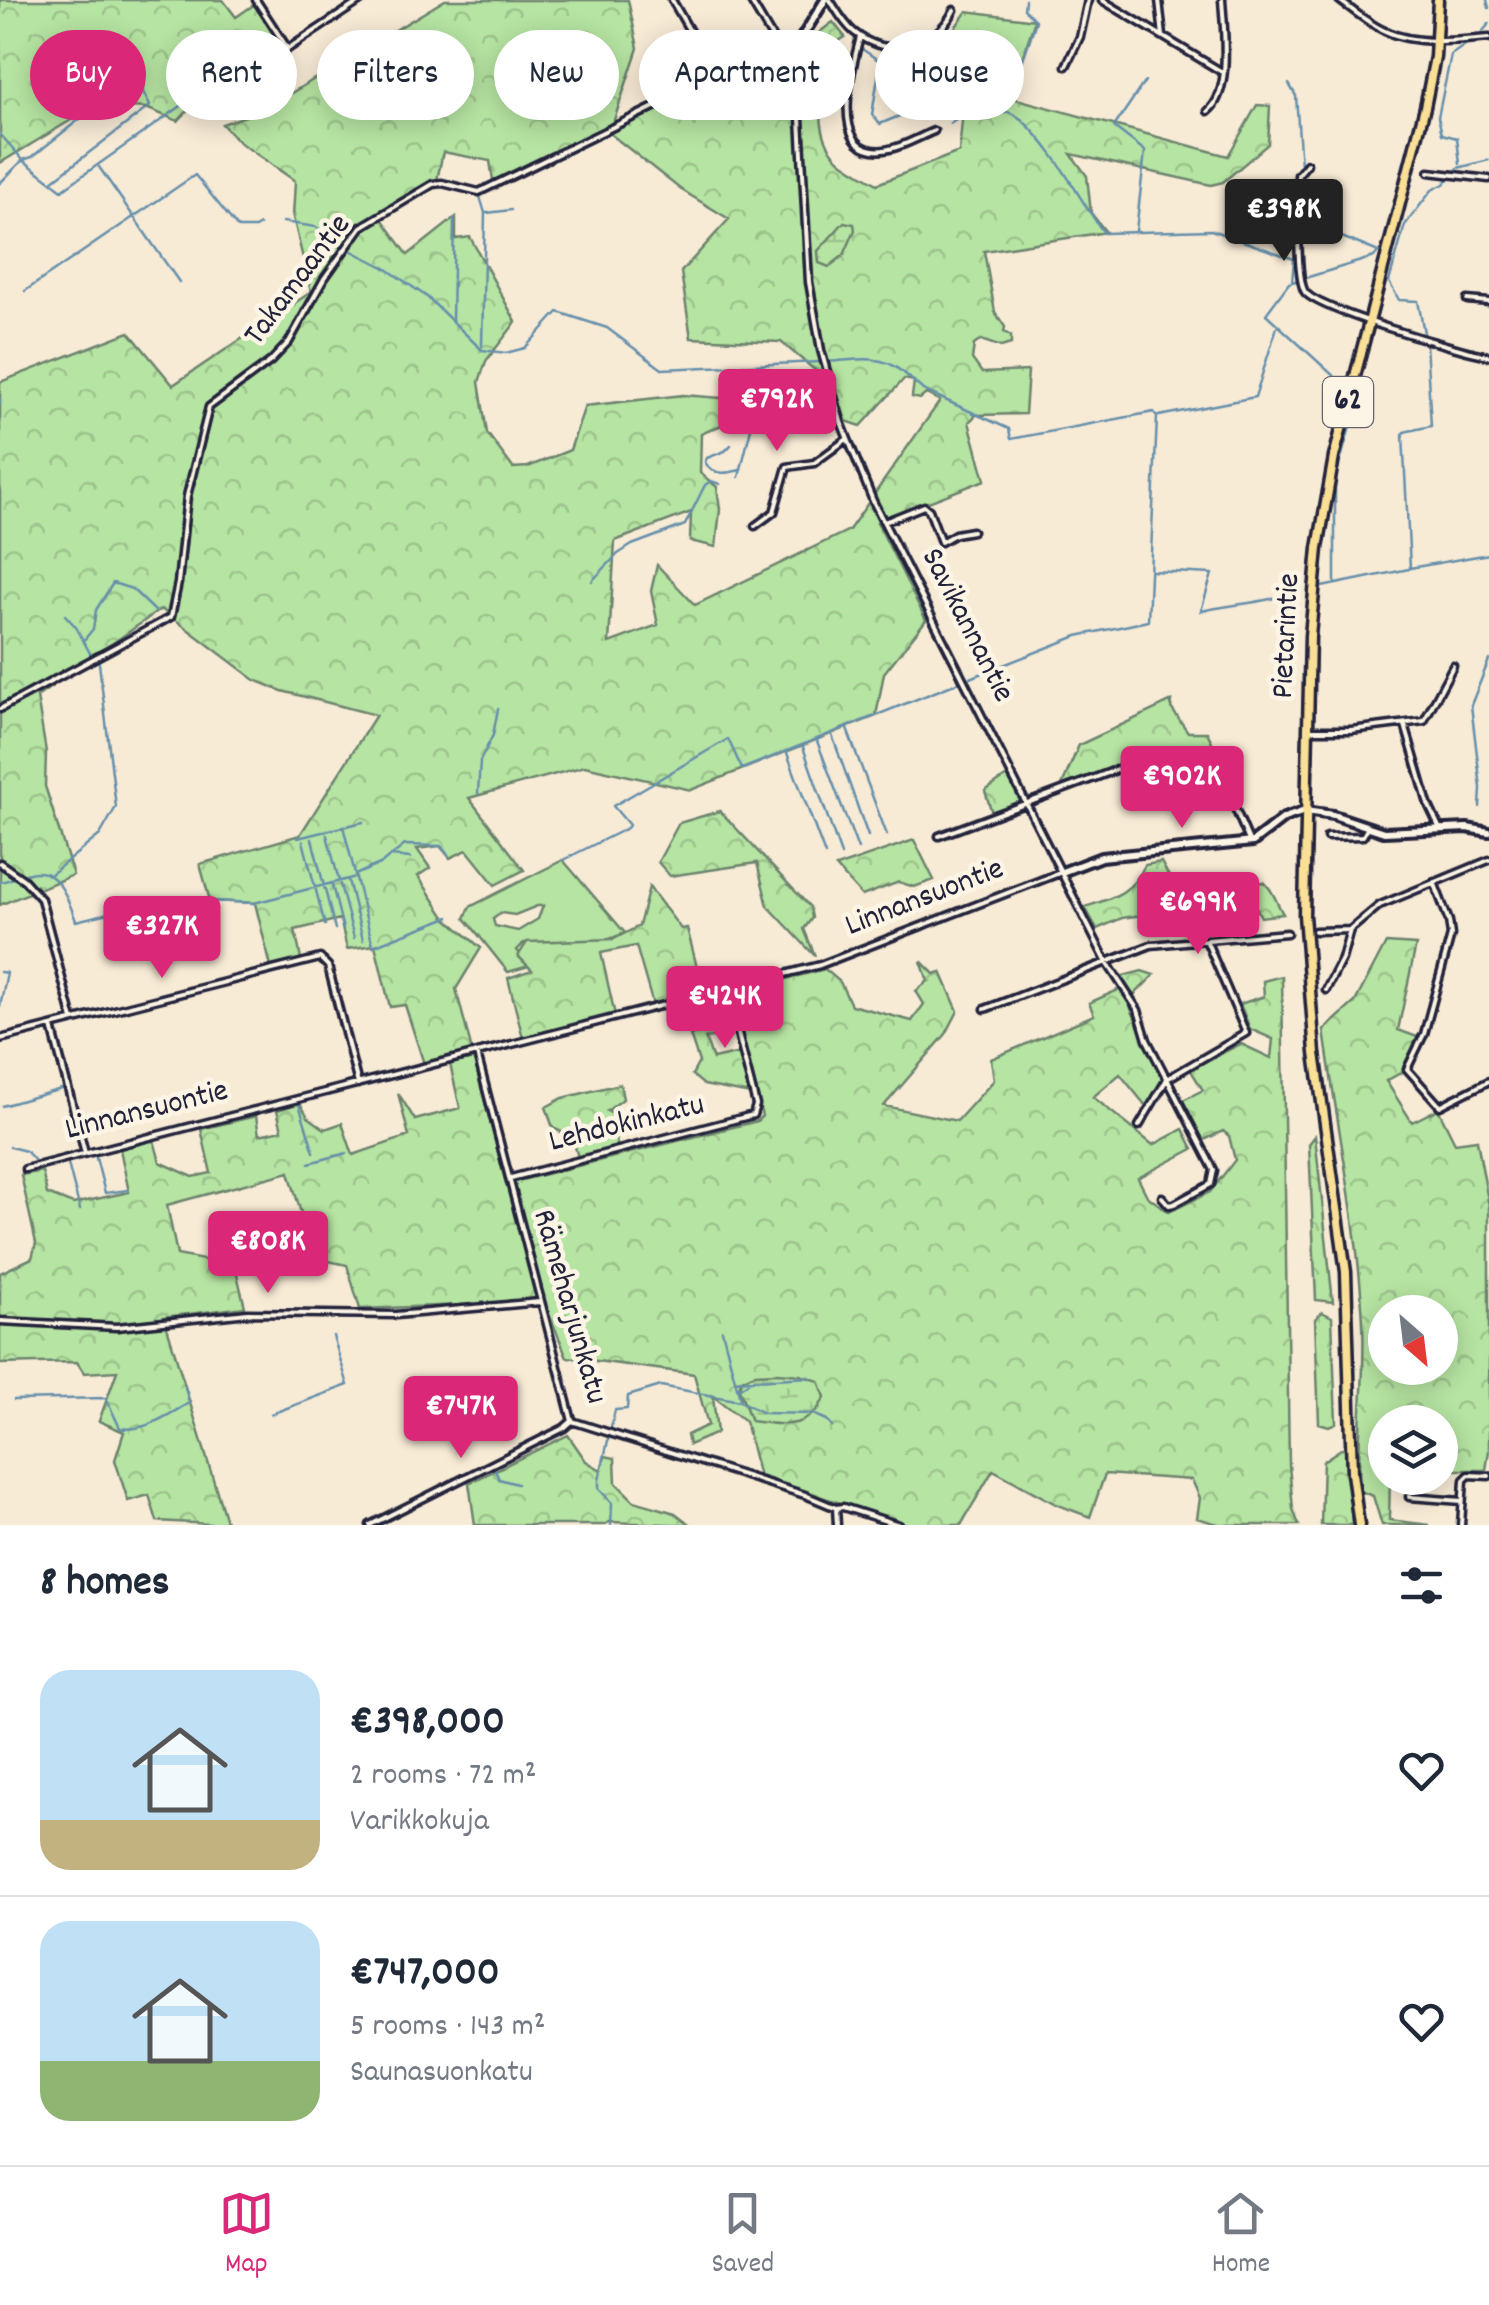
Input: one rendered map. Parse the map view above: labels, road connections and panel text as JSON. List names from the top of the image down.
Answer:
{
  "streets": {
    "main road": ["62", "Pietarintie"],
    "street": [
      "Takamaantie",
      "Savikannantie",
      "Linnansuontie",
      "Lehdokinkatu",
      "Rämeharjunkatu"
    ]
  },
  "crossings": [
    ["Savikannantie", "Linnansuontie"],
    ["Pietarintie", "Linnansuontie"],
    ["Linnansuontie", "Lehdokinkatu"],
    ["Linnansuontie", "Rämeharjunkatu"],
    ["Lehdokinkatu", "Rämeharjunkatu"]
  ],
  "north": "bottom right",
  "page": {
    "chip": [
      "Buy",
      "Rent",
      "Filters",
      "New",
      "Apartment",
      "House"
    ],
    "price": [
      "€398K",
      "€792K",
      "€902K",
      "€699K",
      "€327K",
      "€424K",
      "€808K",
      "€747K"
    ],
    "heading": "8 homes",
    "list": [
      {
        "name": "€398,000",
        "note": "2 rooms · 72 m² · Varikkokuja"
      },
      {
        "name": "€747,000",
        "note": "5 rooms · 143 m² · Saunasuonkatu"
      }
    ],
    "tabs": ["Map", "Saved", "Home"]
  }
}
